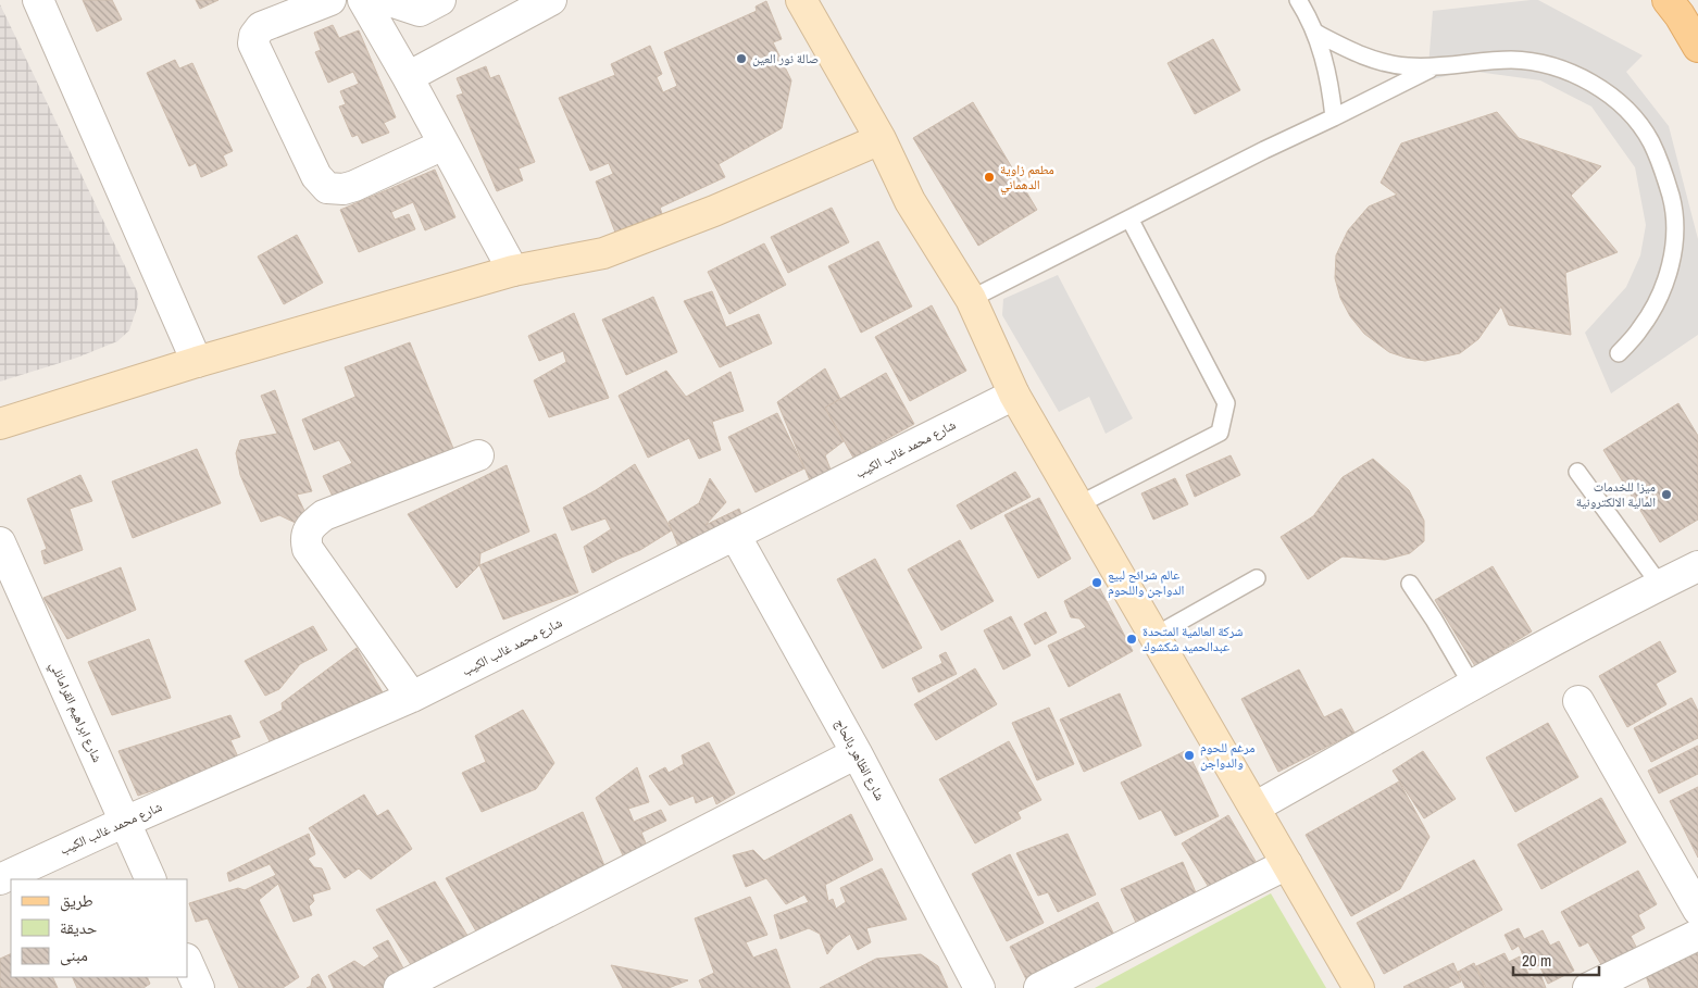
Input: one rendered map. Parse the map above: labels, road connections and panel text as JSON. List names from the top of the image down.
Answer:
{
  "streets": {
    "street": ["شارع محمد غالب الكيب", "شارع ابراهيم القرامانلي", "شارع الظاهر بالحاج"]
  },
  "crossings": [
    ["شارع محمد غالب الكيب", "شارع ابراهيم القرامانلي"],
    ["شارع محمد غالب الكيب", "شارع الظاهر بالحاج"]
  ],
  "places": [
    "صالة نور العين",
    "مطعم زاوية الدهماني",
    "ميزا للخدمات المالية الالكترونية",
    "عالم شرائح لبيع الدواجن واللحوم",
    "شركة العالمية المتحدة عبدالحميد شكشوك",
    "مرغم للحوم والدواجن"
  ],
  "legend": ["طريق", "حديقة", "مبنى"],
  "scale_bar": "20 m"
}
